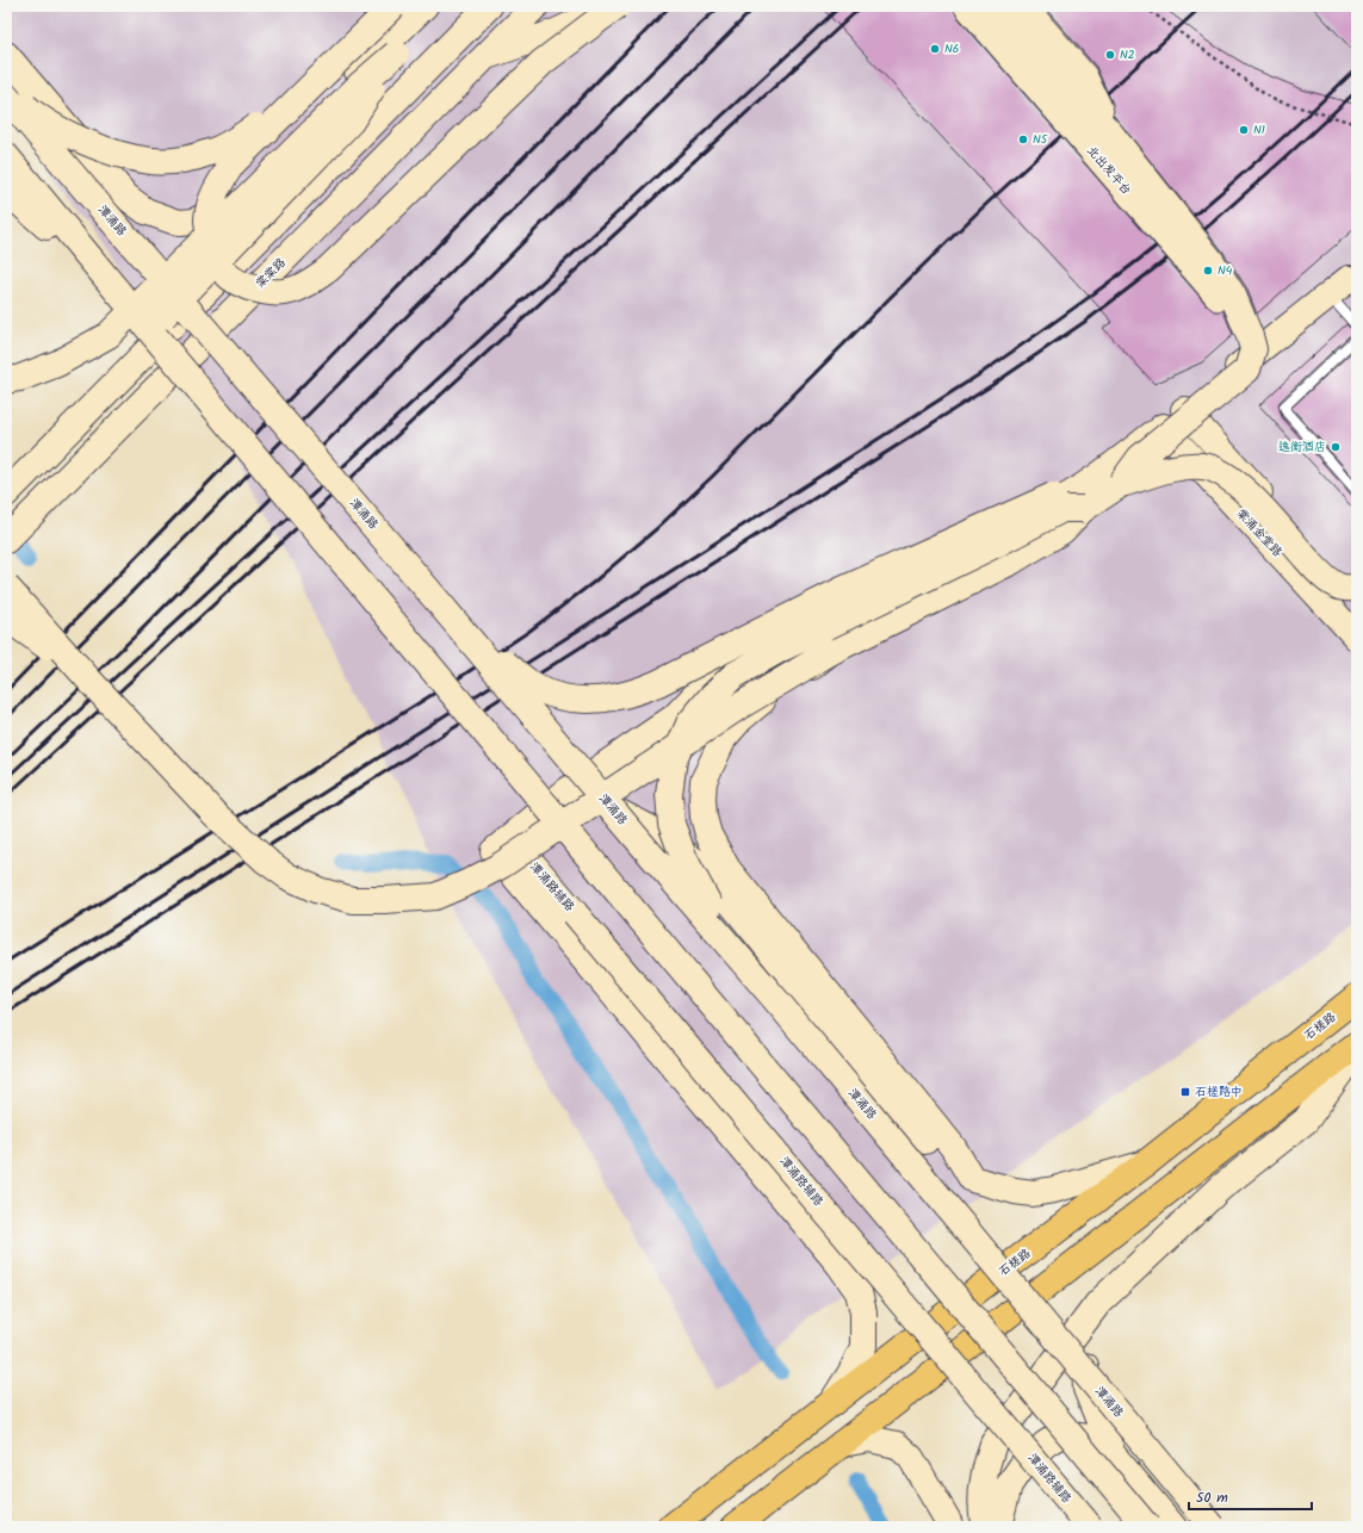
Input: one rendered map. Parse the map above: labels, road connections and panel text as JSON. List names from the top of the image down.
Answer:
{
  "streets": {
    "main road": [
      "北出发平台",
      "潭涌路",
      "棠棠路",
      "棠涌金堂路",
      "潭涌路辅路",
      "石槎路"
    ]
  },
  "places": {
    "other": [
      "N6",
      "N2",
      "N1",
      "N5",
      "N4",
      "逸衡酒店"
    ],
    "transit": ["石槎路中"]
  },
  "scale_bar": "50 m"
}
